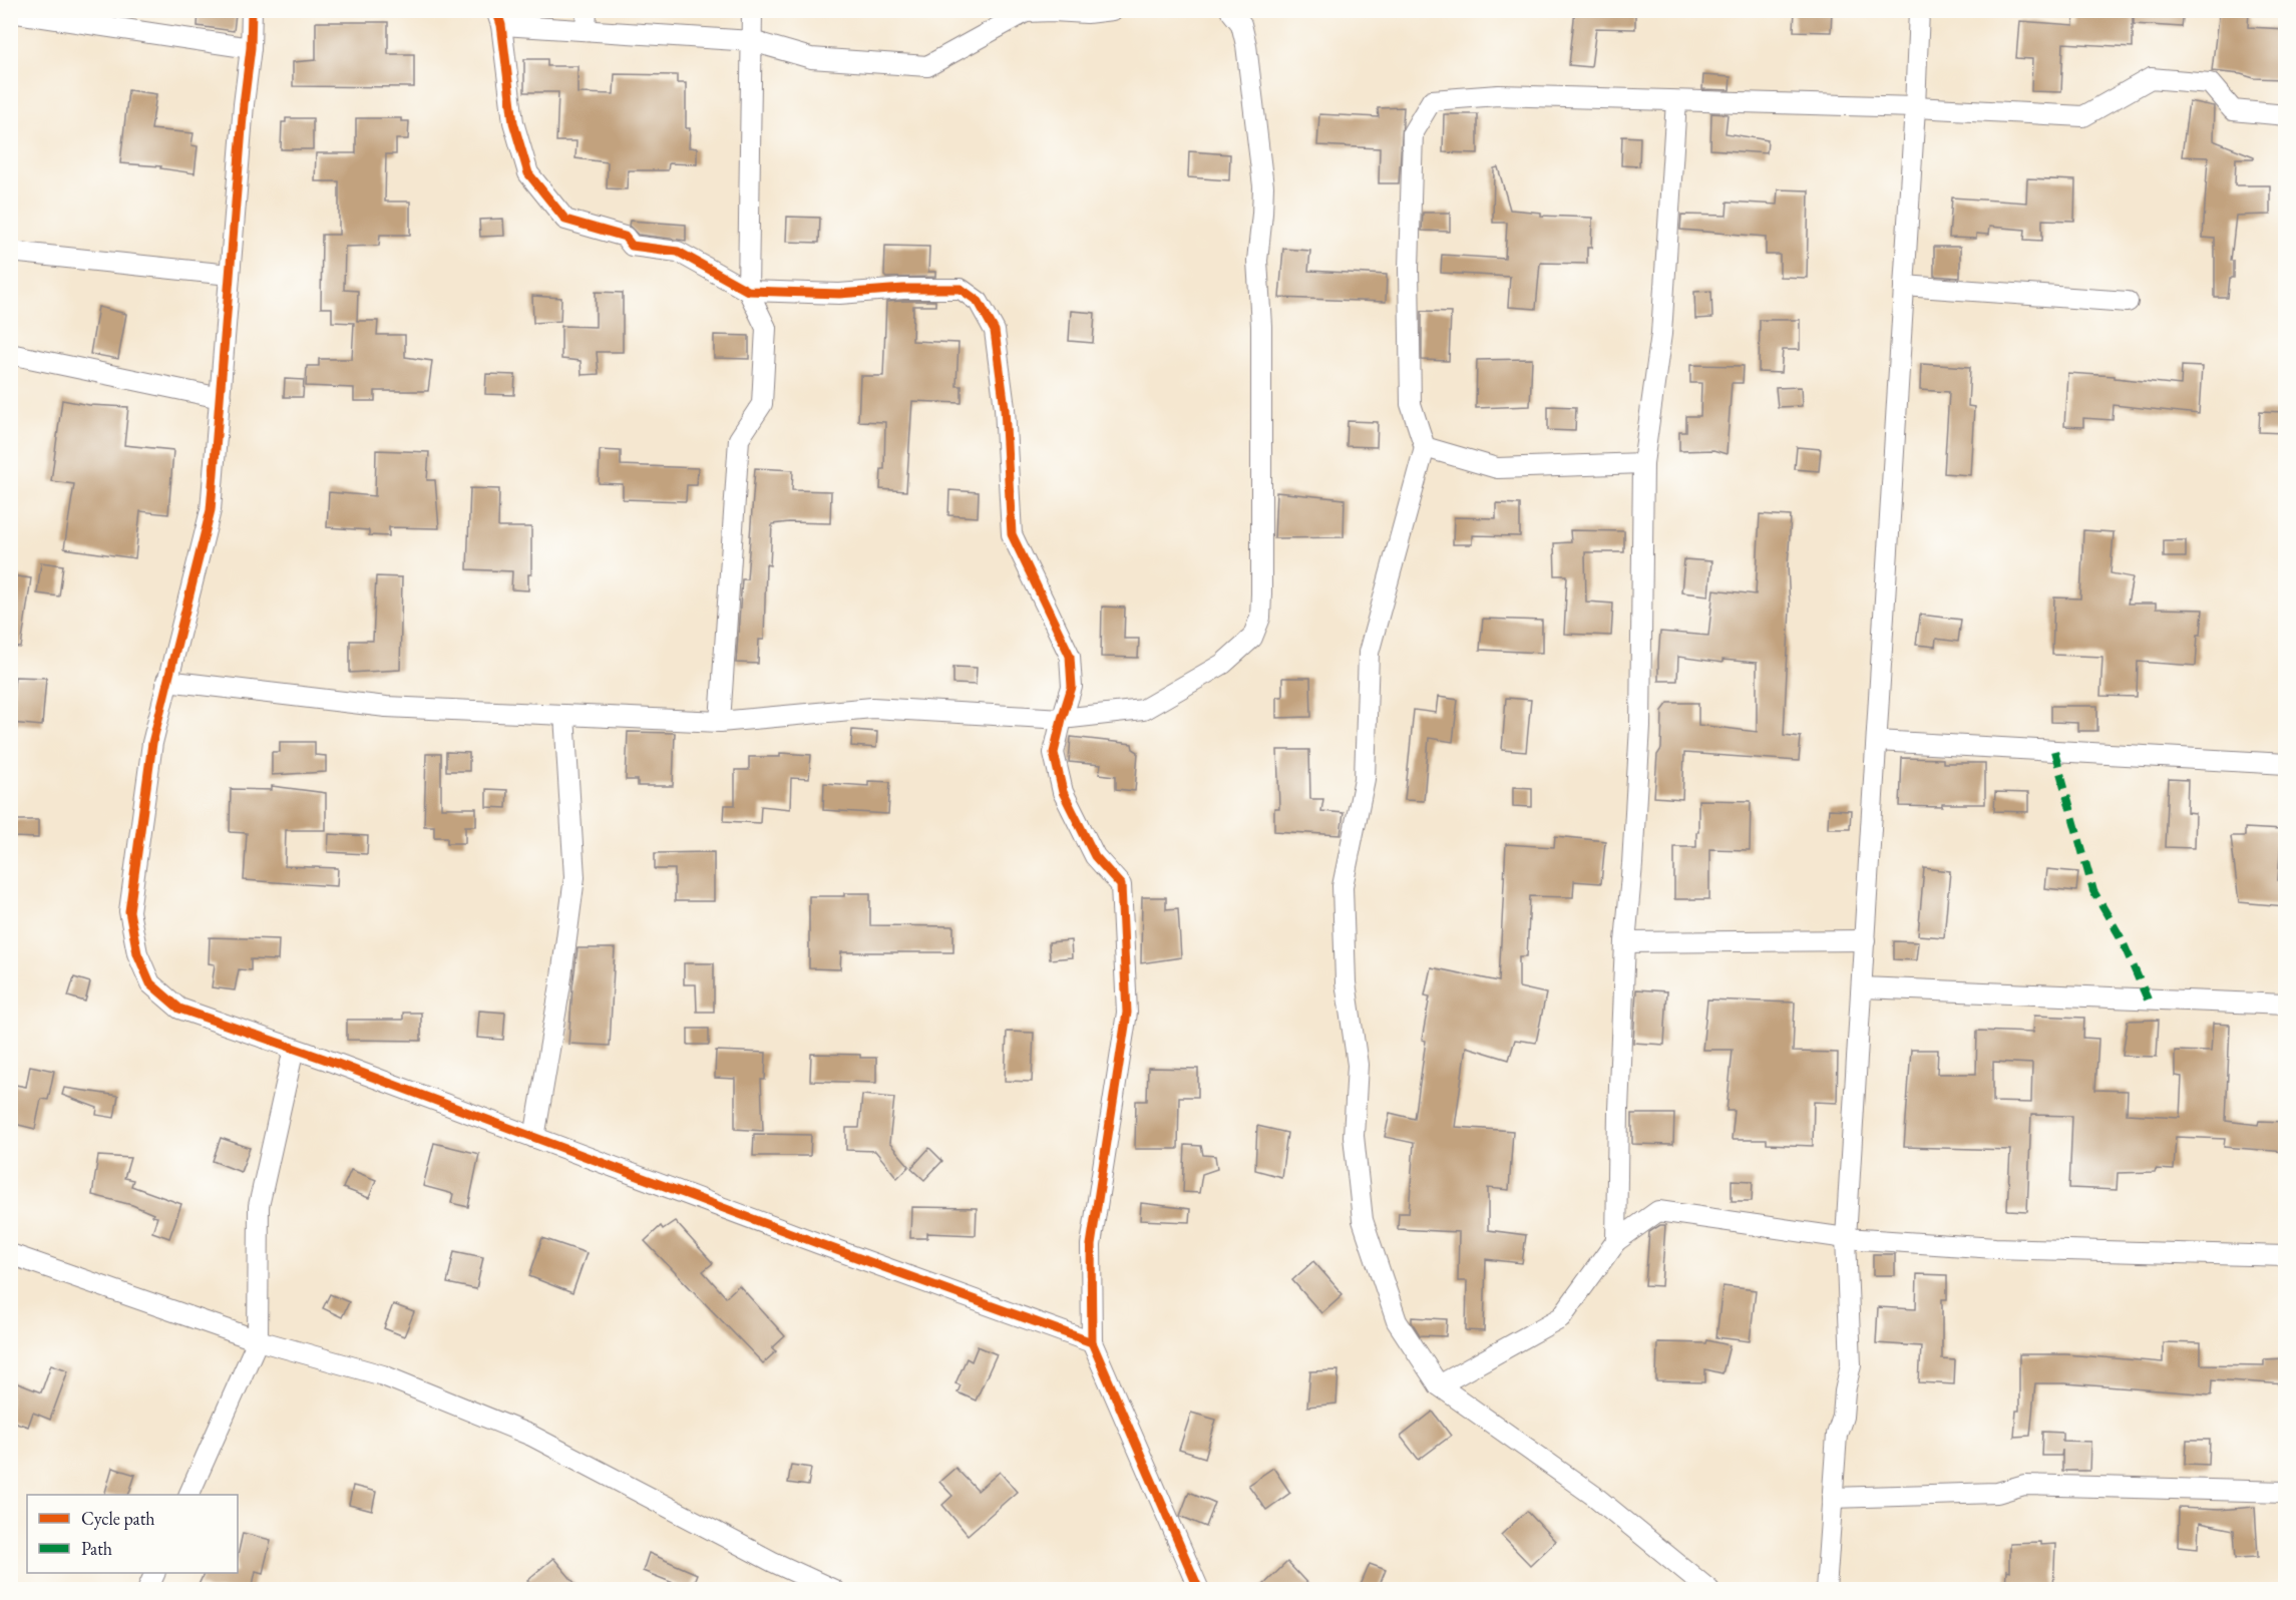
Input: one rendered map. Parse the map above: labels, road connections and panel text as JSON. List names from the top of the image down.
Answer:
{
  "legend": ["Cycle path", "Path"]
}
